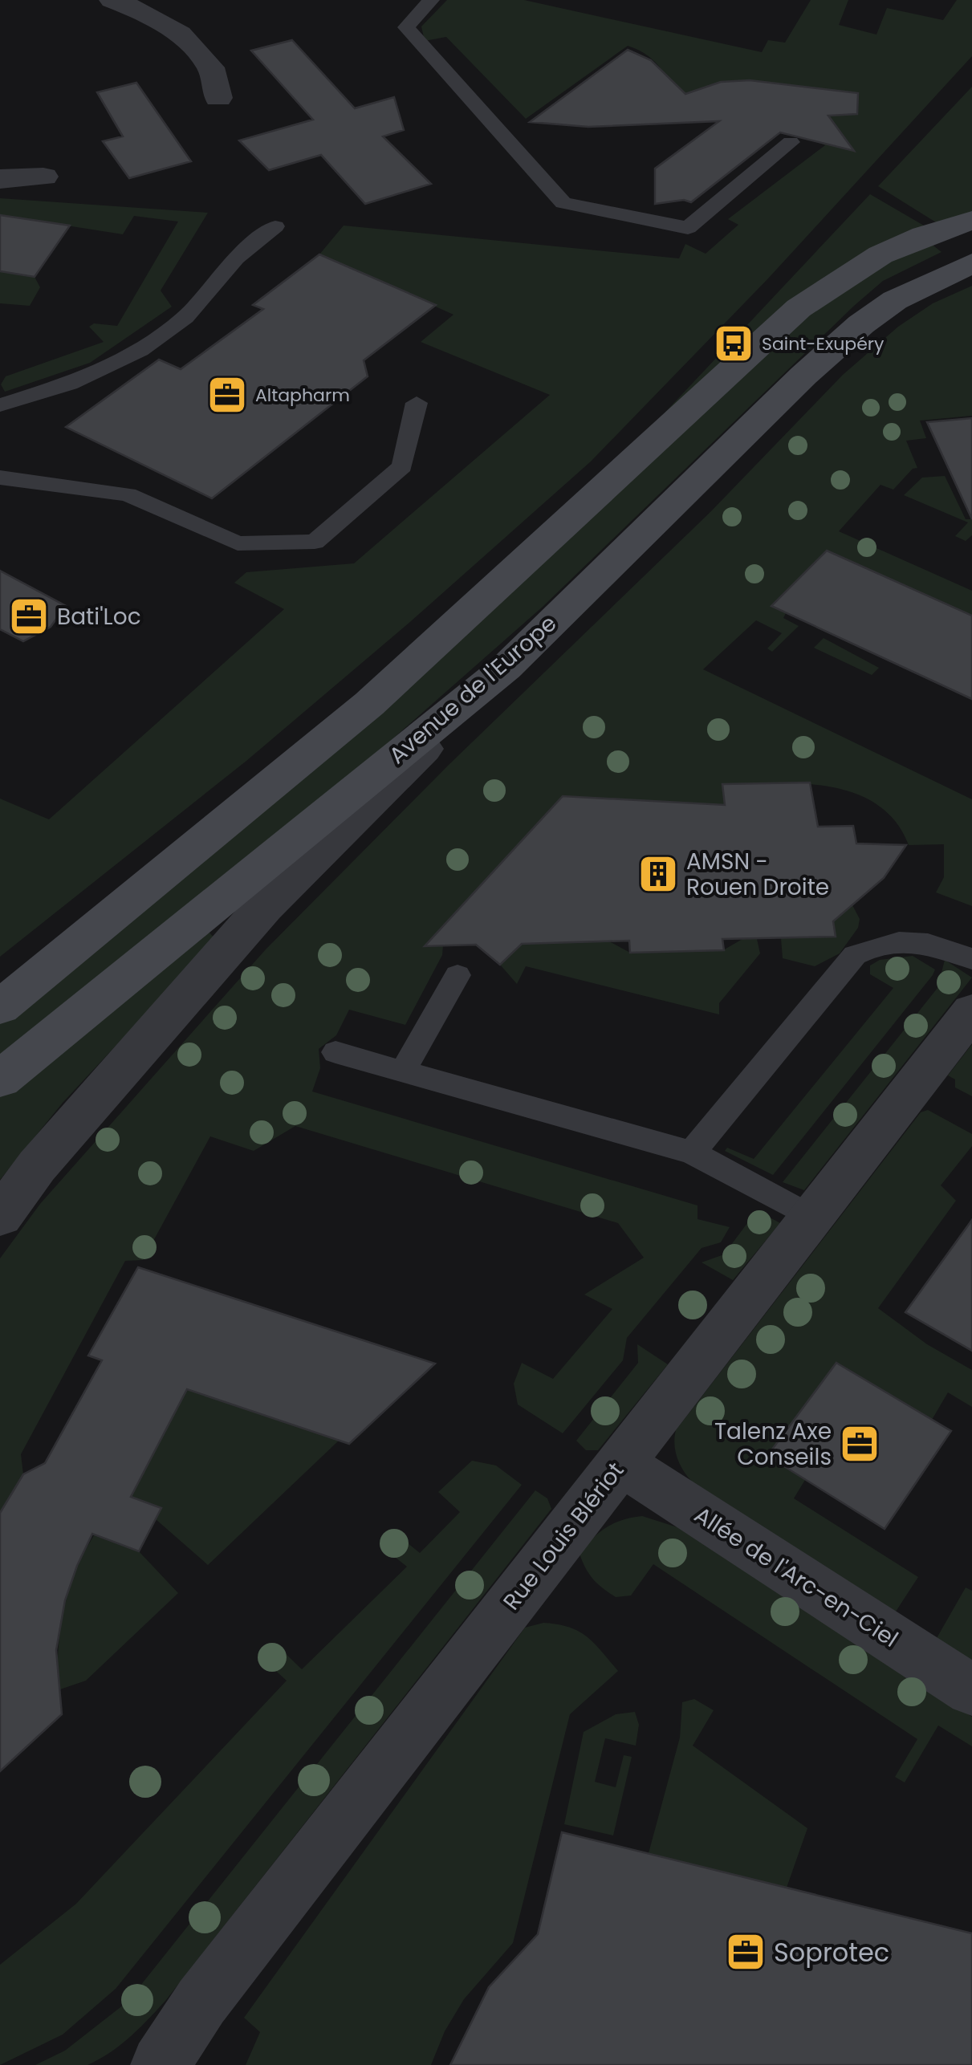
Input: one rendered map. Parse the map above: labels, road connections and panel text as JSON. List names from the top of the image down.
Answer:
{
  "streets": {
    "main road": ["Avenue de l'Europe"],
    "street": ["Rue Louis Blériot", "Allée de l'Arc-en-Ciel"]
  },
  "crossings": [
    ["Rue Louis Blériot", "Allée de l'Arc-en-Ciel"]
  ],
  "places": {
    "bus stop": ["Saint-Exupéry"],
    "office": [
      "Altapharm",
      "Bati'Loc",
      "Talenz Axe Conseils",
      "Soprotec"
    ],
    "building": ["AMSN - Rouen Droite"]
  }
}
